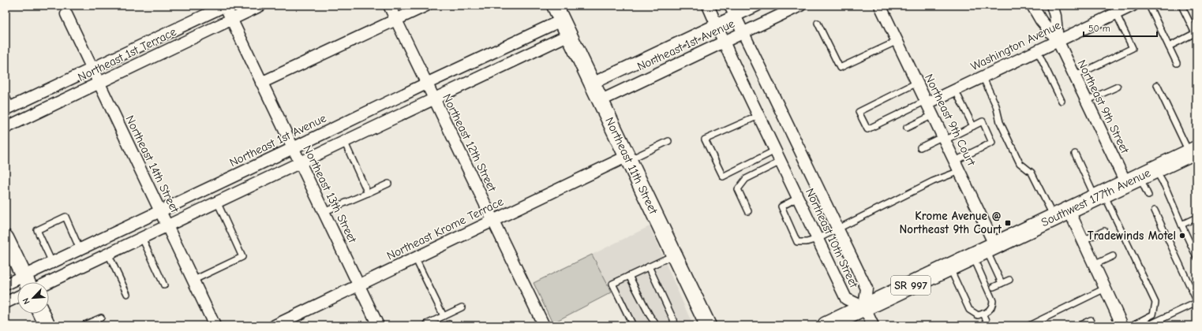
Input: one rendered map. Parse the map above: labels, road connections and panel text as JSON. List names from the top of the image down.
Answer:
{
  "streets": {
    "highway": ["Southwest 177th Avenue", "SR 997"],
    "street": [
      "Northeast 1st Avenue",
      "Washington Avenue",
      "Northeast 1st Terrace",
      "Northeast 9th Street",
      "Northeast 9th Court",
      "Northeast 12th Street",
      "Northeast 14th Street",
      "Northeast 11th Street",
      "Northeast 13th Street",
      "Northeast Krome Terrace",
      "Northeast 10th Street"
    ]
  },
  "crossings": [
    ["Northeast 1st Avenue", "Northeast 12th Street"],
    ["Northeast 1st Avenue", "Northeast 14th Street"],
    ["Northeast 1st Avenue", "Northeast 11th Street"],
    ["Northeast 1st Avenue", "Northeast 13th Street"],
    ["Northeast 1st Avenue", "Northeast 10th Street"],
    ["Washington Avenue", "Northeast 9th Street"],
    ["Washington Avenue", "Northeast 9th Court"],
    ["Northeast 1st Terrace", "Northeast 14th Street"],
    ["Northeast 1st Terrace", "Northeast 13th Street"],
    ["Northeast 9th Street", "Southwest 177th Avenue"],
    ["Northeast 9th Court", "Southwest 177th Avenue"],
    ["Northeast 9th Court", "SR 997"],
    ["Northeast 12th Street", "Northeast Krome Terrace"],
    ["Northeast 11th Street", "Northeast Krome Terrace"],
    ["Northeast 13th Street", "Northeast Krome Terrace"],
    ["Southwest 177th Avenue", "SR 997"],
    ["Northeast 10th Street", "SR 997"]
  ],
  "places": {
    "transit": ["Krome Avenue @ Northeast 9th Court"],
    "other": ["Tradewinds Motel"]
  },
  "scale_bar": "50 m",
  "north": "bottom left"
}
